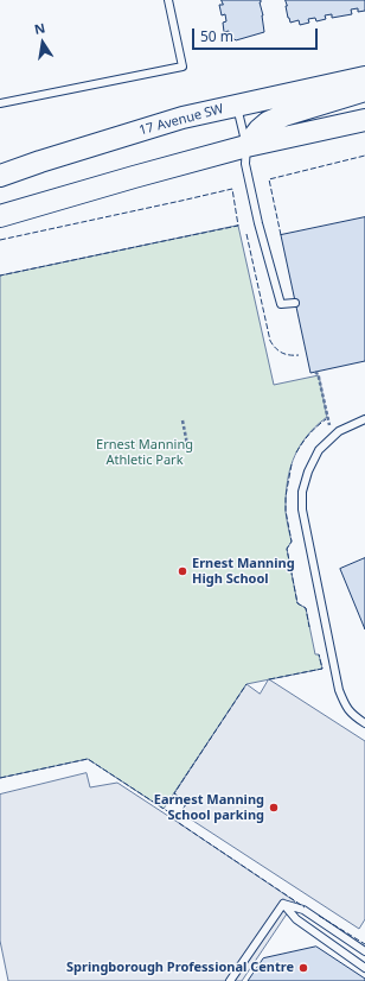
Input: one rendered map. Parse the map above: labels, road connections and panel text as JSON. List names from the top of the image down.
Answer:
{
  "streets": {
    "main road": ["17 Avenue SW"]
  },
  "parks": ["Ernest Manning Athletic Park"],
  "places": ["Ernest Manning High School", "Earnest Manning School parking", "Springborough Professional Centre"],
  "scale_bar": "50 m",
  "north": "top"
}
